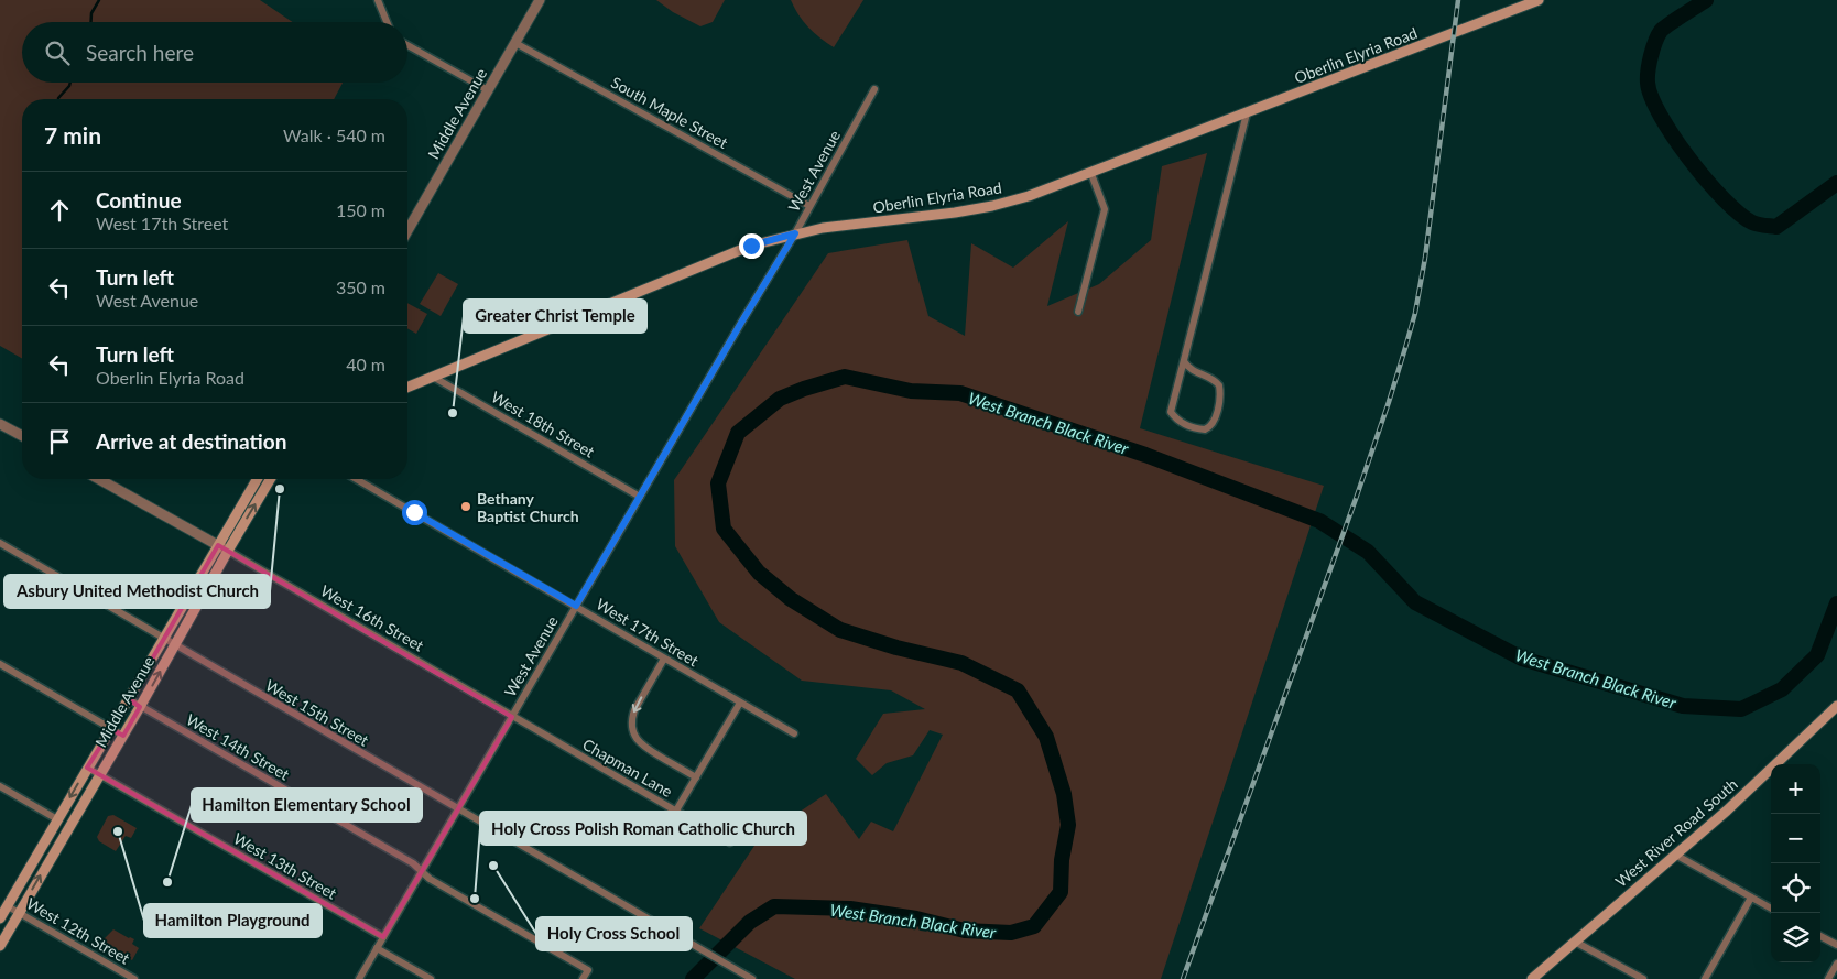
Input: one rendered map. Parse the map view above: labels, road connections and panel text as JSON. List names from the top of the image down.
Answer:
{
  "streets": {
    "main road": ["Oberlin Elyria Road", "Middle Avenue", "West River Road South"],
    "street": [
      "South Maple Street",
      "West Avenue",
      "West 18th Street",
      "West 16th Street",
      "West 17th Street",
      "West 15th Street",
      "West 14th Street",
      "Chapman Lane",
      "West 13th Street",
      "West 12th Street"
    ]
  },
  "crossings": [
    ["Oberlin Elyria Road", "West Avenue"],
    ["Oberlin Elyria Road", "West 18th Street"],
    ["South Maple Street", "Middle Avenue"],
    ["South Maple Street", "West Avenue"],
    ["Middle Avenue", "West 16th Street"],
    ["Middle Avenue", "West 15th Street"],
    ["Middle Avenue", "West 14th Street"],
    ["Middle Avenue", "West 13th Street"],
    ["Middle Avenue", "West 12th Street"],
    ["West Avenue", "West 18th Street"],
    ["West Avenue", "West 16th Street"],
    ["West Avenue", "West 17th Street"],
    ["West Avenue", "West 15th Street"],
    ["West Avenue", "West 14th Street"],
    ["West Avenue", "Chapman Lane"],
    ["West Avenue", "West 13th Street"],
    ["West 16th Street", "Chapman Lane"]
  ],
  "water": ["West Branch Black River"],
  "places": [
    "Greater Christ Temple",
    "Asbury United Methodist Church",
    "Bethany Baptist Church",
    "Hamilton Playground",
    "Holy Cross School",
    "Hamilton Elementary School",
    "Holy Cross Polish Roman Catholic Church"
  ],
  "page": {
    "search": "Search here",
    "heading": ["7 min", "Walk · 540 m"],
    "list": [
      ["Continue", "West 17th Street", "150 m"],
      ["Turn left", "West Avenue", "350 m"],
      ["Turn left", "Oberlin Elyria Road", "40 m"],
      "Arrive at destination"
    ],
    "map_buttons": ["+", "−"]
  }
}
